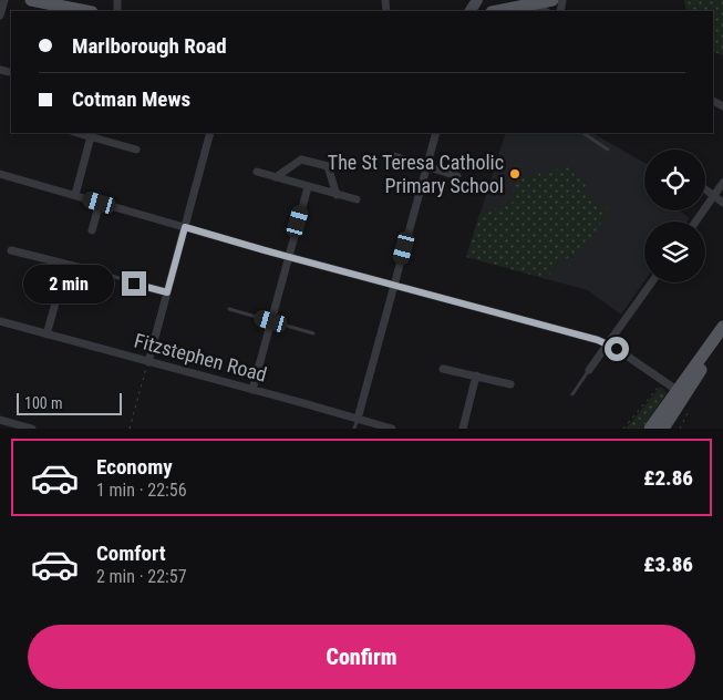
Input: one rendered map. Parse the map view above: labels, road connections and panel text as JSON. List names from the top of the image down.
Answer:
{
  "streets": {
    "street": ["Fitzstephen Road"]
  },
  "places": ["The St Teresa Catholic Primary School"],
  "scale_bar": "100 m",
  "page": {
    "banner": ["Marlborough Road", "Cotman Mews"],
    "bubble": "2 min",
    "scale": "100 m",
    "list": [
      {
        "name": "Economy",
        "note": "1 min · 22:56",
        "value": "£2.86"
      },
      {
        "name": "Comfort",
        "note": "2 min · 22:57",
        "value": "£3.86"
      }
    ],
    "buttons": "Confirm"
  }
}
